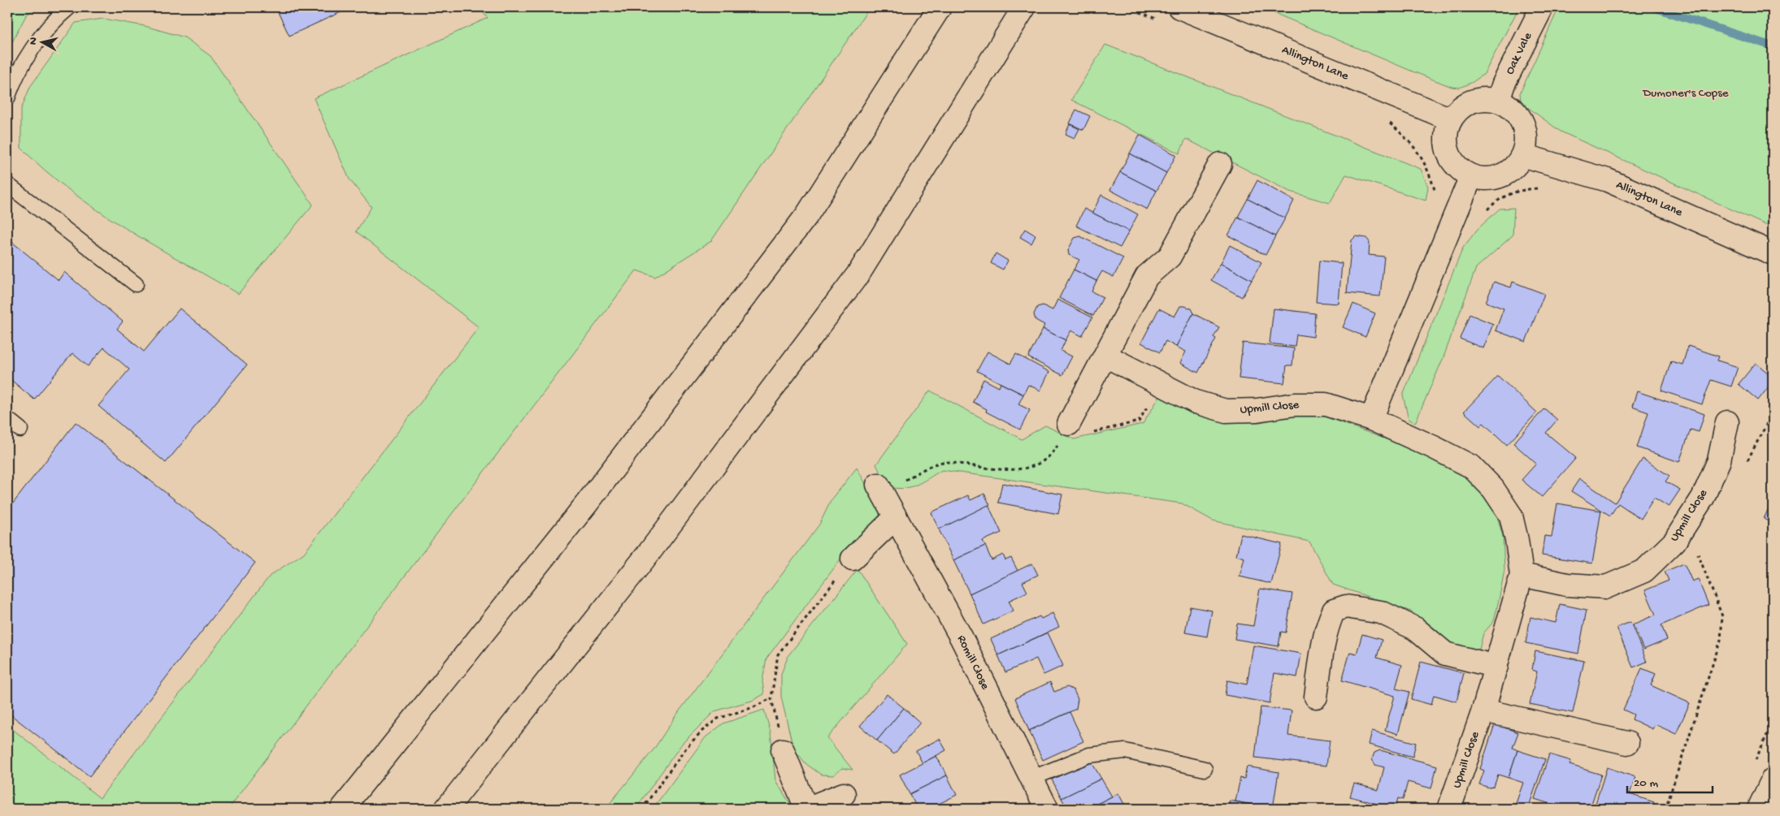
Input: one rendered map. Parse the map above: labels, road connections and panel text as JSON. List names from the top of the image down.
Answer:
{
  "streets": {
    "main road": [
      "Oak Vale",
      "Allington Lane",
      "Upmill Close",
      "Romill Close"
    ]
  },
  "crossings": [
    ["Oak Vale", "Allington Lane"]
  ],
  "parks": ["Dumoner's Copse"],
  "scale_bar": "20 m",
  "north": "left"
}
